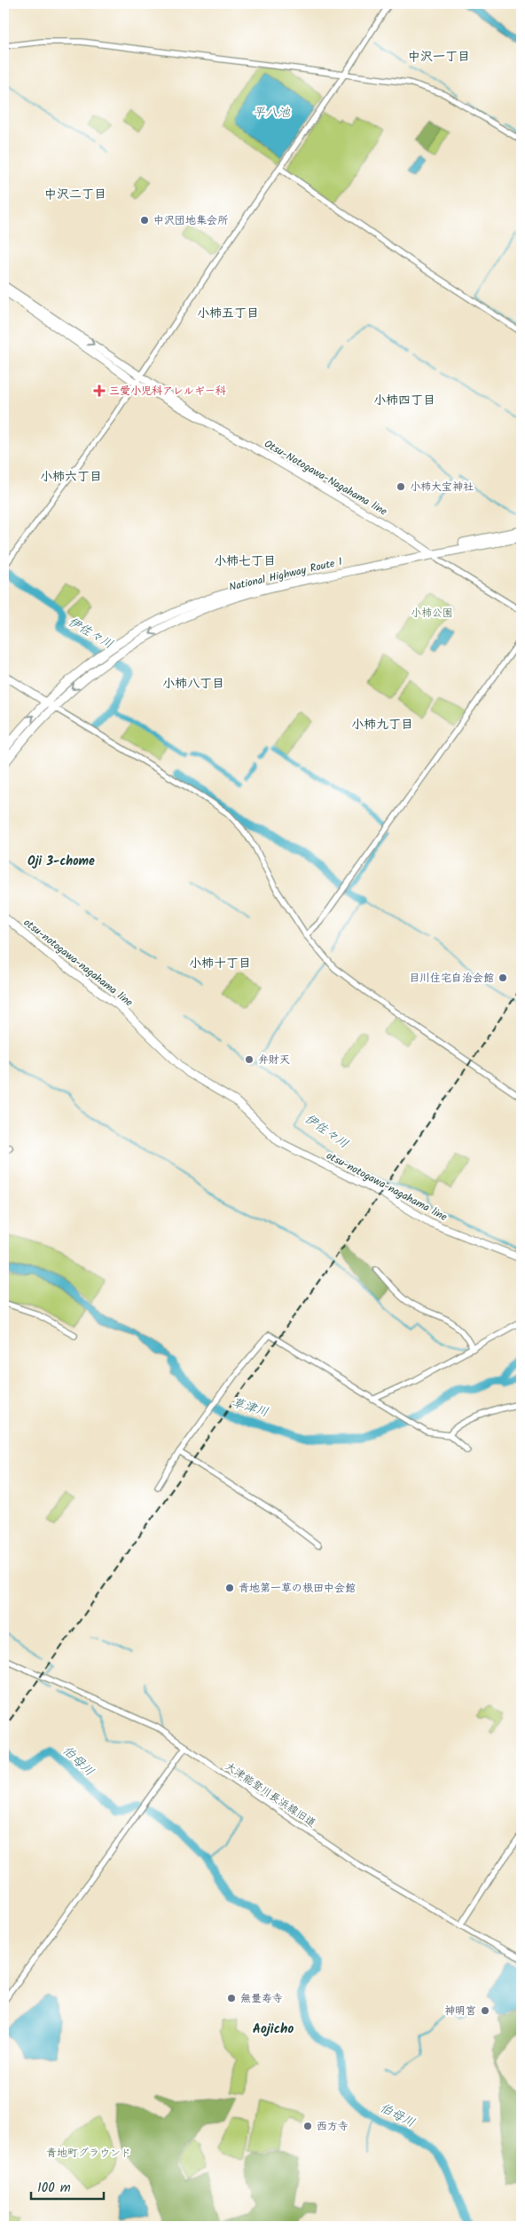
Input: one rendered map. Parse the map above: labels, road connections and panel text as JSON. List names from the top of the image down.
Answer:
{
  "streets": {
    "highway": ["National Highway Route 1"],
    "main road": ["Otsu-Notogawa-Nagahama line", "otsu-notogawa-nagahama line"],
    "street": ["大津能登川長浜線旧道"]
  },
  "crossings": [
    ["Otsu-Notogawa-Nagahama line", "National Highway Route 1"]
  ],
  "districts": [
    "中沢一丁目",
    "中沢二丁目",
    "小柿五丁目",
    "小柿四丁目",
    "小柿六丁目",
    "小柿七丁目",
    "小柿八丁目",
    "小柿九丁目",
    "Oji 3-chome",
    "小柿十丁目",
    "Aojicho"
  ],
  "water": [
    "平八池",
    "伊佐々川",
    "草津川",
    "伯母川"
  ],
  "parks": ["小柿公園", "青地町グラウンド"],
  "places": {
    "other": [
      "中沢団地集会所",
      "小柿大宝神社",
      "目川住宅自治会館",
      "弁財天",
      "青地第一草の根田中会館",
      "無量寿寺",
      "神明宮",
      "西方寺"
    ],
    "health": ["三愛小児科アレルギー科"]
  },
  "scale_bar": "100 m"
}
